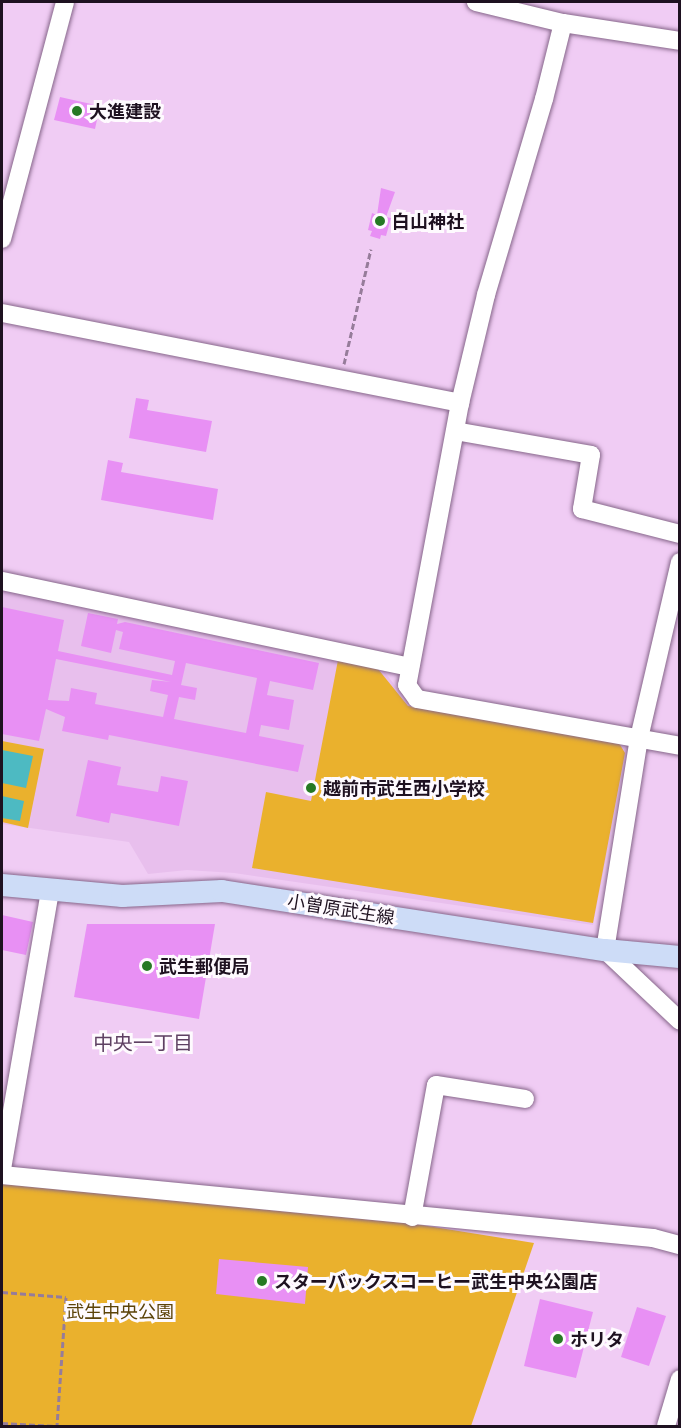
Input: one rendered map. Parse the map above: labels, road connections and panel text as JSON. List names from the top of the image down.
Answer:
{
  "streets": {
    "main road": ["小曽原武生線"]
  },
  "districts": ["中央一丁目"],
  "parks": ["武生中央公園"],
  "places": [
    "大進建設",
    "白山神社",
    "越前市武生西小学校",
    "武生郵便局",
    "スターバックスコーヒー武生中央公園店",
    "ホリタ"
  ]
}
